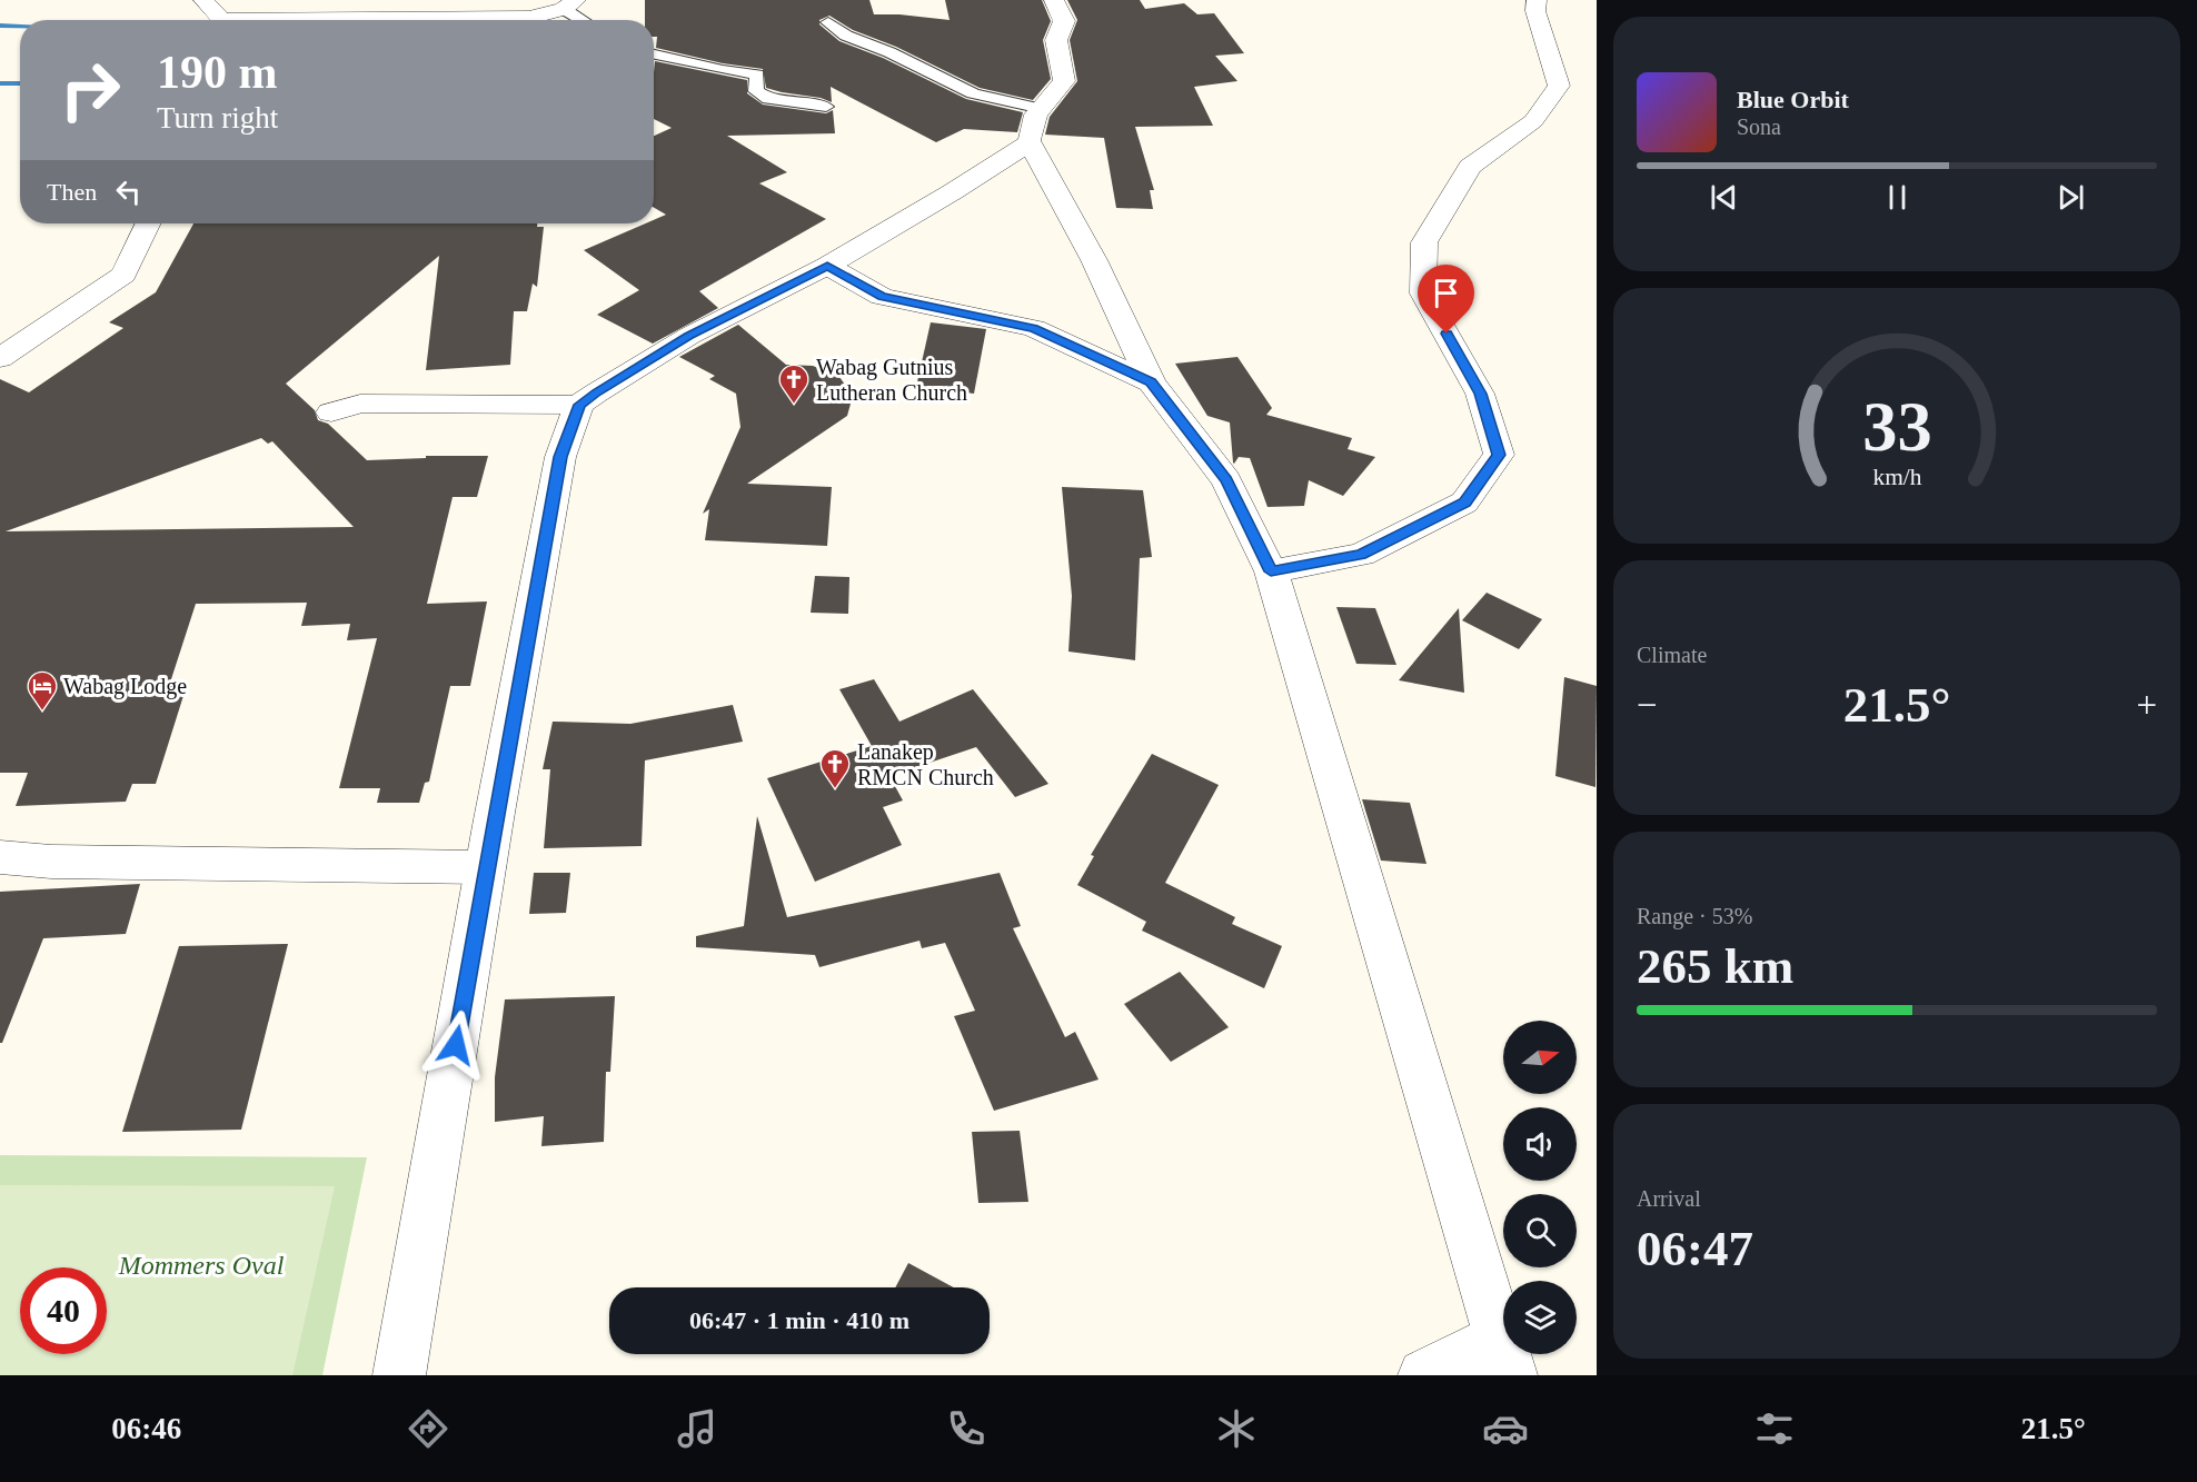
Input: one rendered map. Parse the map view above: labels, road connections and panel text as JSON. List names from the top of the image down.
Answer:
{
  "parks": ["Mommers Oval"],
  "places": {
    "church": ["Wabag Gutnius Lutheran Church", "Lanakep RMCN Church"],
    "hotel": ["Wabag Lodge"]
  },
  "north": "right",
  "page": {
    "turn": ["190 m", "Turn right"],
    "song": ["Blue Orbit", "Sona"],
    "then": "Then",
    "tile": [
      "Climate",
      ["Range · 53%", "265 km"],
      ["Arrival", "06:47"]
    ],
    "heat": ["−", "21.5°", "+"],
    "limit": "40",
    "trip": "06:47 · 1 min · 410 m",
    "tabs": ["06:46", "21.5°"],
    "gauge": ["33", "km/h"]
  }
}
